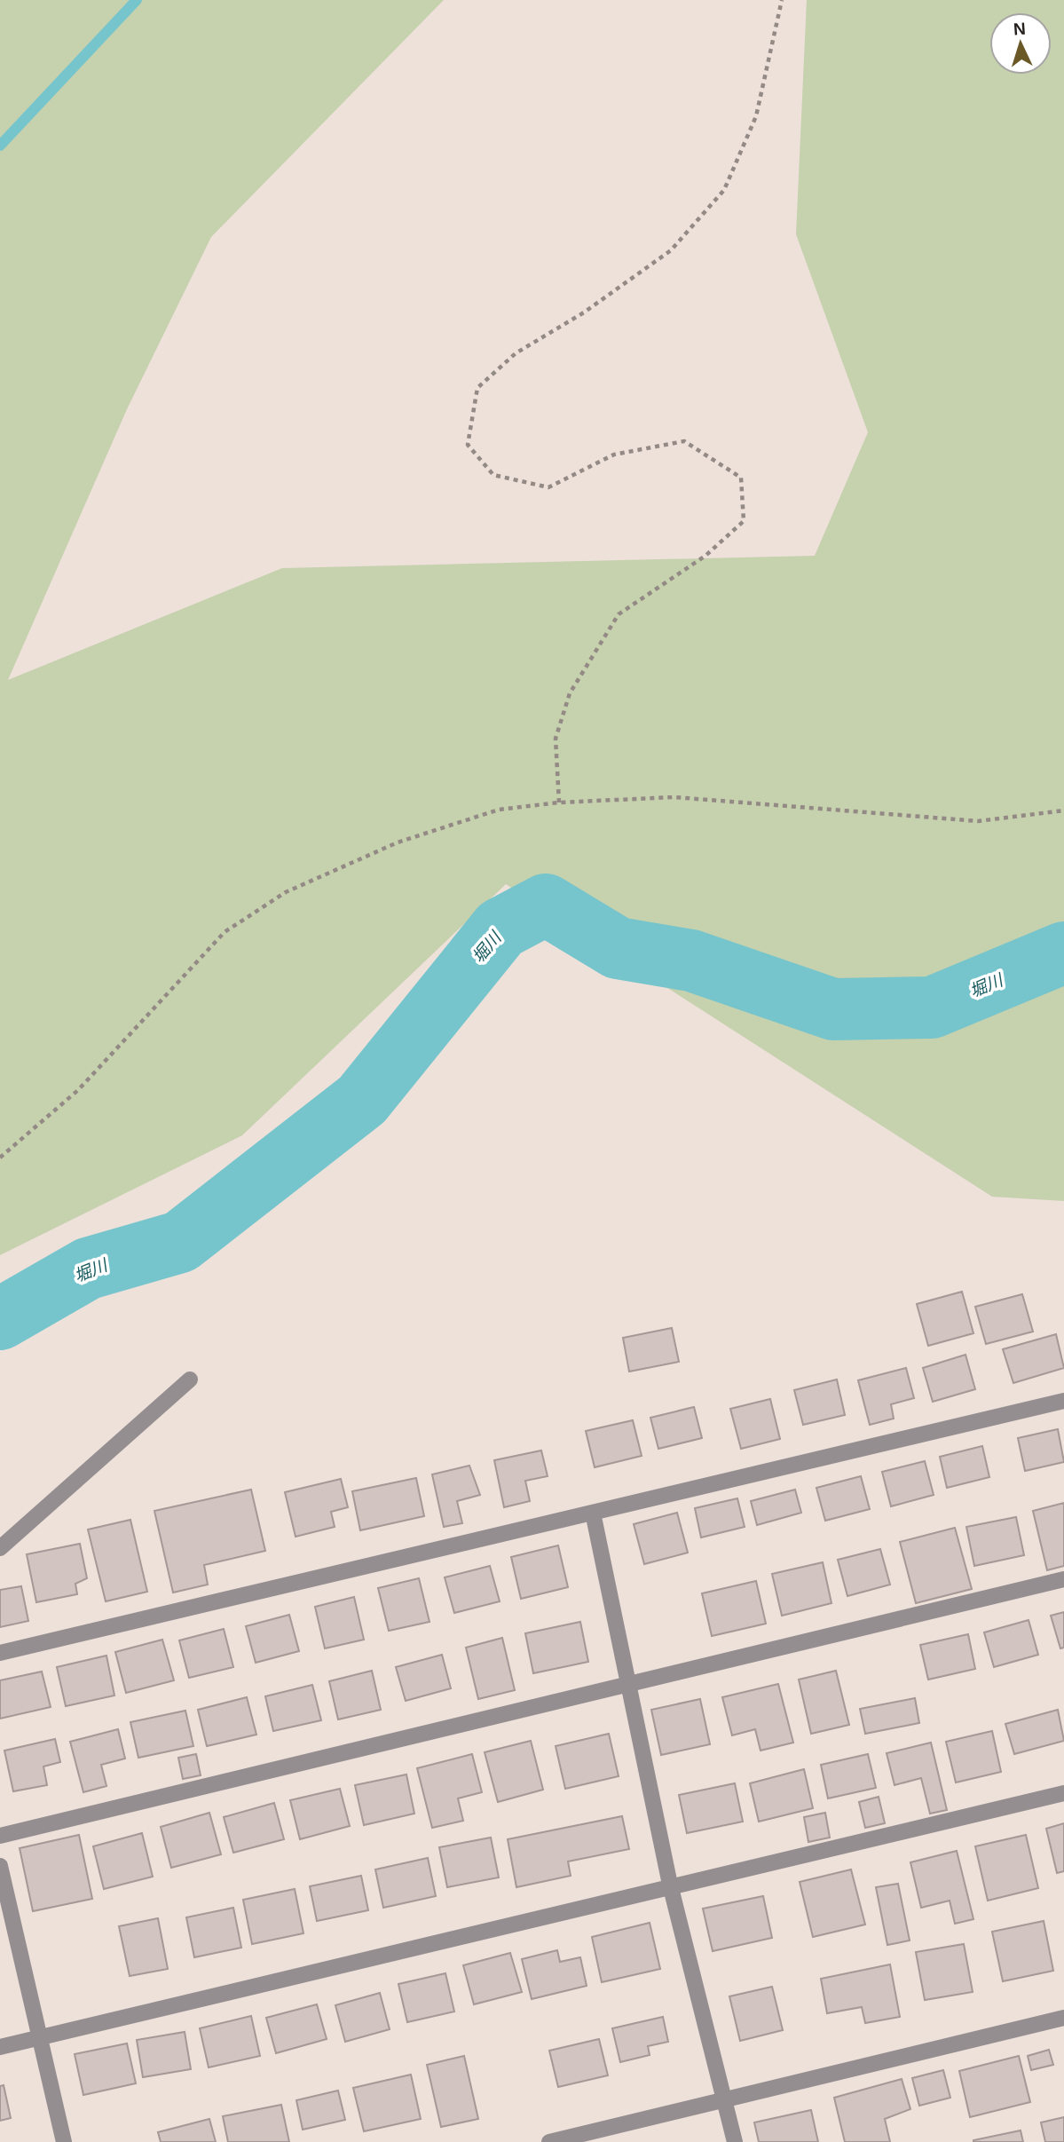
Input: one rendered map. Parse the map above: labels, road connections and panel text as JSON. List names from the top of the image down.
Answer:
{
  "water": ["堀川"],
  "north": "top"
}
